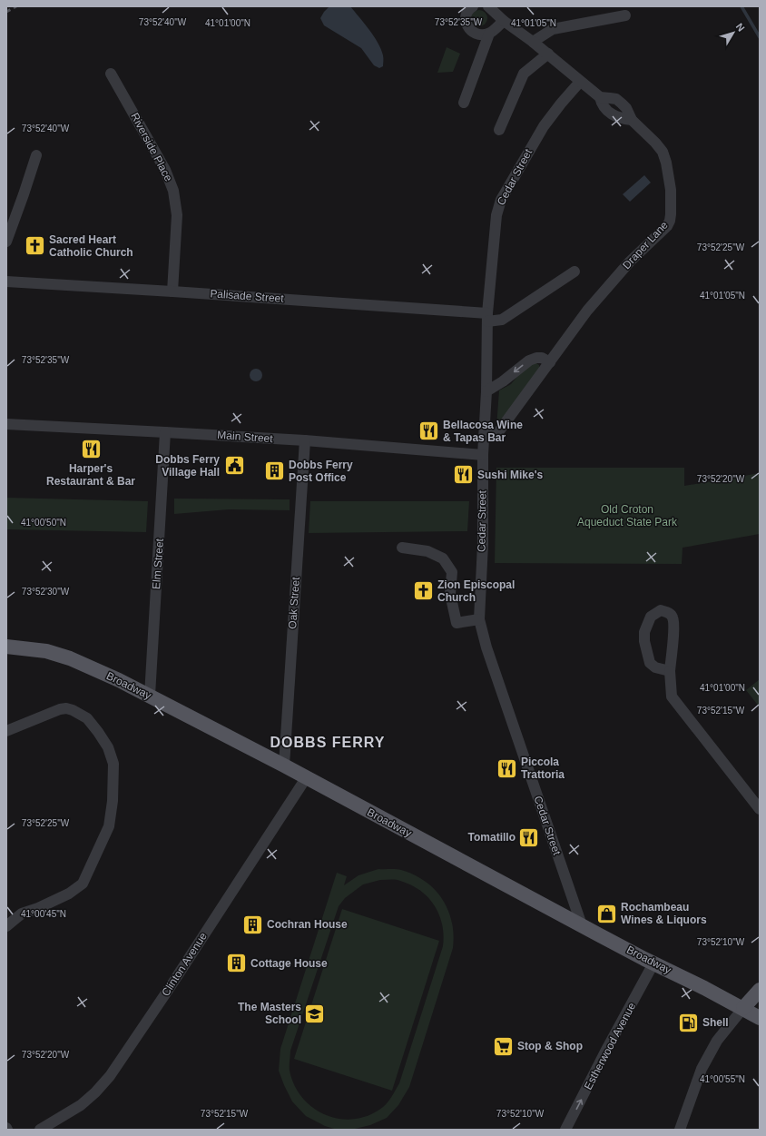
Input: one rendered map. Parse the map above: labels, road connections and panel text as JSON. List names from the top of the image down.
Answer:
{
  "streets": {
    "main road": ["Broadway"],
    "street": [
      "Riverside Place",
      "Cedar Street",
      "Draper Lane",
      "Palisade Street",
      "Main Street",
      "Elm Street",
      "Oak Street",
      "Clinton Avenue",
      "Estherwood Avenue"
    ]
  },
  "crossings": [
    ["Riverside Place", "Palisade Street"],
    ["Cedar Street", "Draper Lane"],
    ["Cedar Street", "Palisade Street"],
    ["Cedar Street", "Main Street"],
    ["Cedar Street", "Broadway"],
    ["Main Street", "Elm Street"],
    ["Main Street", "Oak Street"],
    ["Elm Street", "Broadway"],
    ["Oak Street", "Broadway"],
    ["Broadway", "Clinton Avenue"],
    ["Broadway", "Estherwood Avenue"]
  ],
  "districts": ["DOBBS FERRY"],
  "parks": ["Old Croton Aqueduct State Park"],
  "places": {
    "church": ["Sacred Heart Catholic Church", "Zion Episcopal Church"],
    "restaurant": [
      "Bellacosa Wine & Tapas Bar",
      "Harper's Restaurant & Bar",
      "Sushi Mike's",
      "Piccola Trattoria",
      "Tomatillo"
    ],
    "public building": ["Dobbs Ferry Village Hall"],
    "building": ["Dobbs Ferry Post Office", "Cochran House", "Cottage House"],
    "shop": ["Rochambeau Wines & Liquors"],
    "school or university": ["The Masters School"],
    "fuel station": ["Shell"],
    "supermarket": ["Stop & Shop"]
  },
  "north": "top right",
  "coordinates": [
    "73°52'40\"W",
    "73°52'35\"W",
    "41°01'05\"N",
    "41°01'00\"N",
    "73°52'25\"W",
    "73°52'20\"W",
    "41°00'50\"N",
    "73°52'30\"W",
    "73°52'15\"W",
    "41°00'45\"N",
    "73°52'10\"W",
    "41°00'55\"N"
  ]
}
